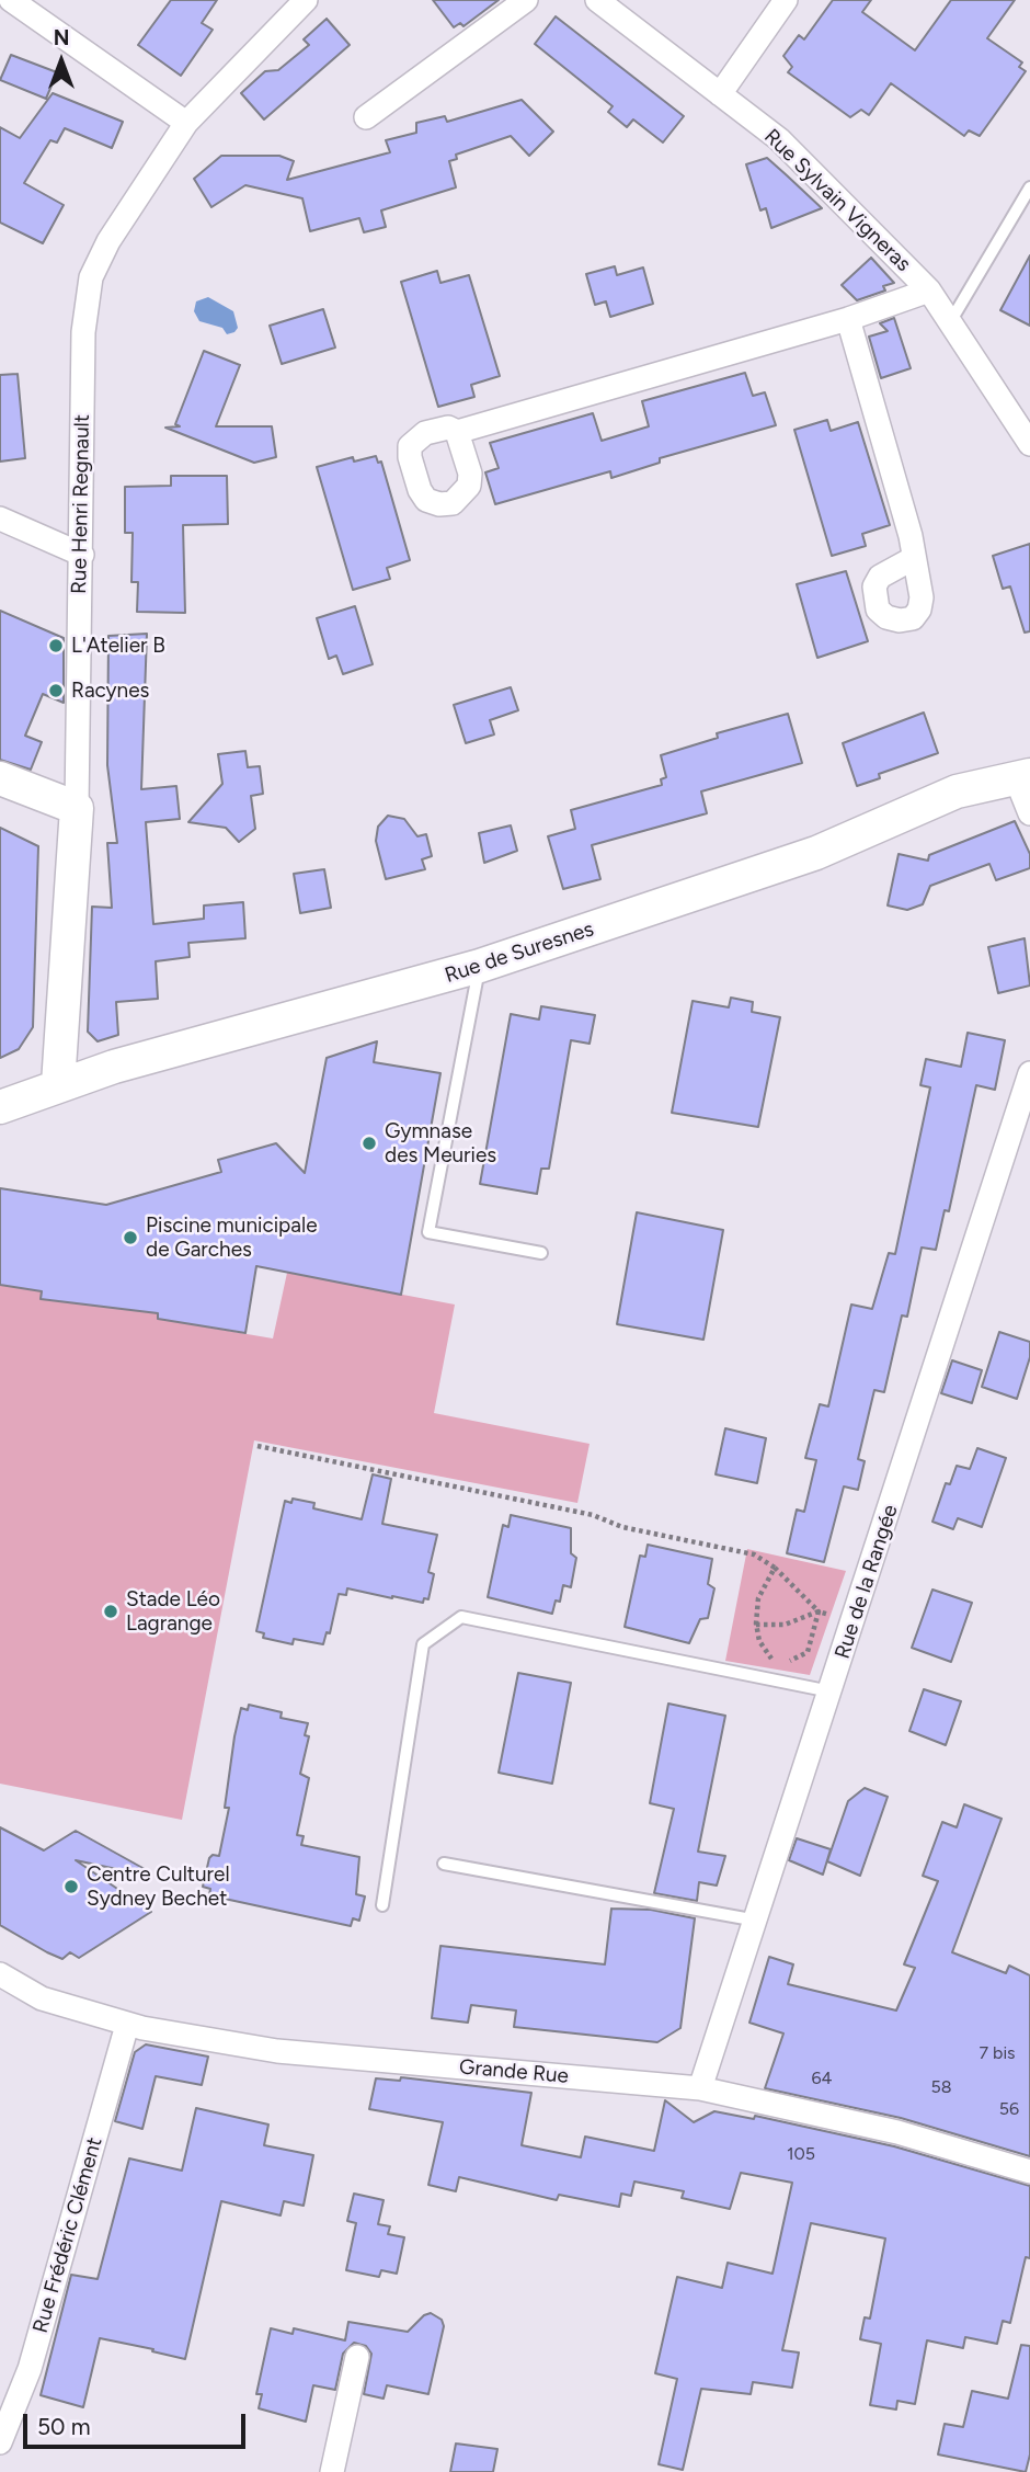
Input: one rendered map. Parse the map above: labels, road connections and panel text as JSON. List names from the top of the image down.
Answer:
{
  "streets": {
    "street": [
      "Rue Sylvain Vigneras",
      "Rue Henri Regnault",
      "Rue de Suresnes",
      "Rue de la Rangée",
      "Grande Rue",
      "Rue Frédéric Clément"
    ]
  },
  "crossings": [
    ["Rue Henri Regnault", "Rue de Suresnes"],
    ["Rue de la Rangée", "Grande Rue"],
    ["Grande Rue", "Rue Frédéric Clément"]
  ],
  "places": [
    "L'Atelier B",
    "Racynes",
    "Gymnase des Meuries",
    "Piscine municipale de Garches",
    "Stade Léo Lagrange",
    "Centre Culturel Sydney Bechet"
  ],
  "house_numbers": [
    "7 bis",
    "64",
    "58",
    "56",
    "105"
  ],
  "scale_bar": "50 m",
  "north": "top"
}
